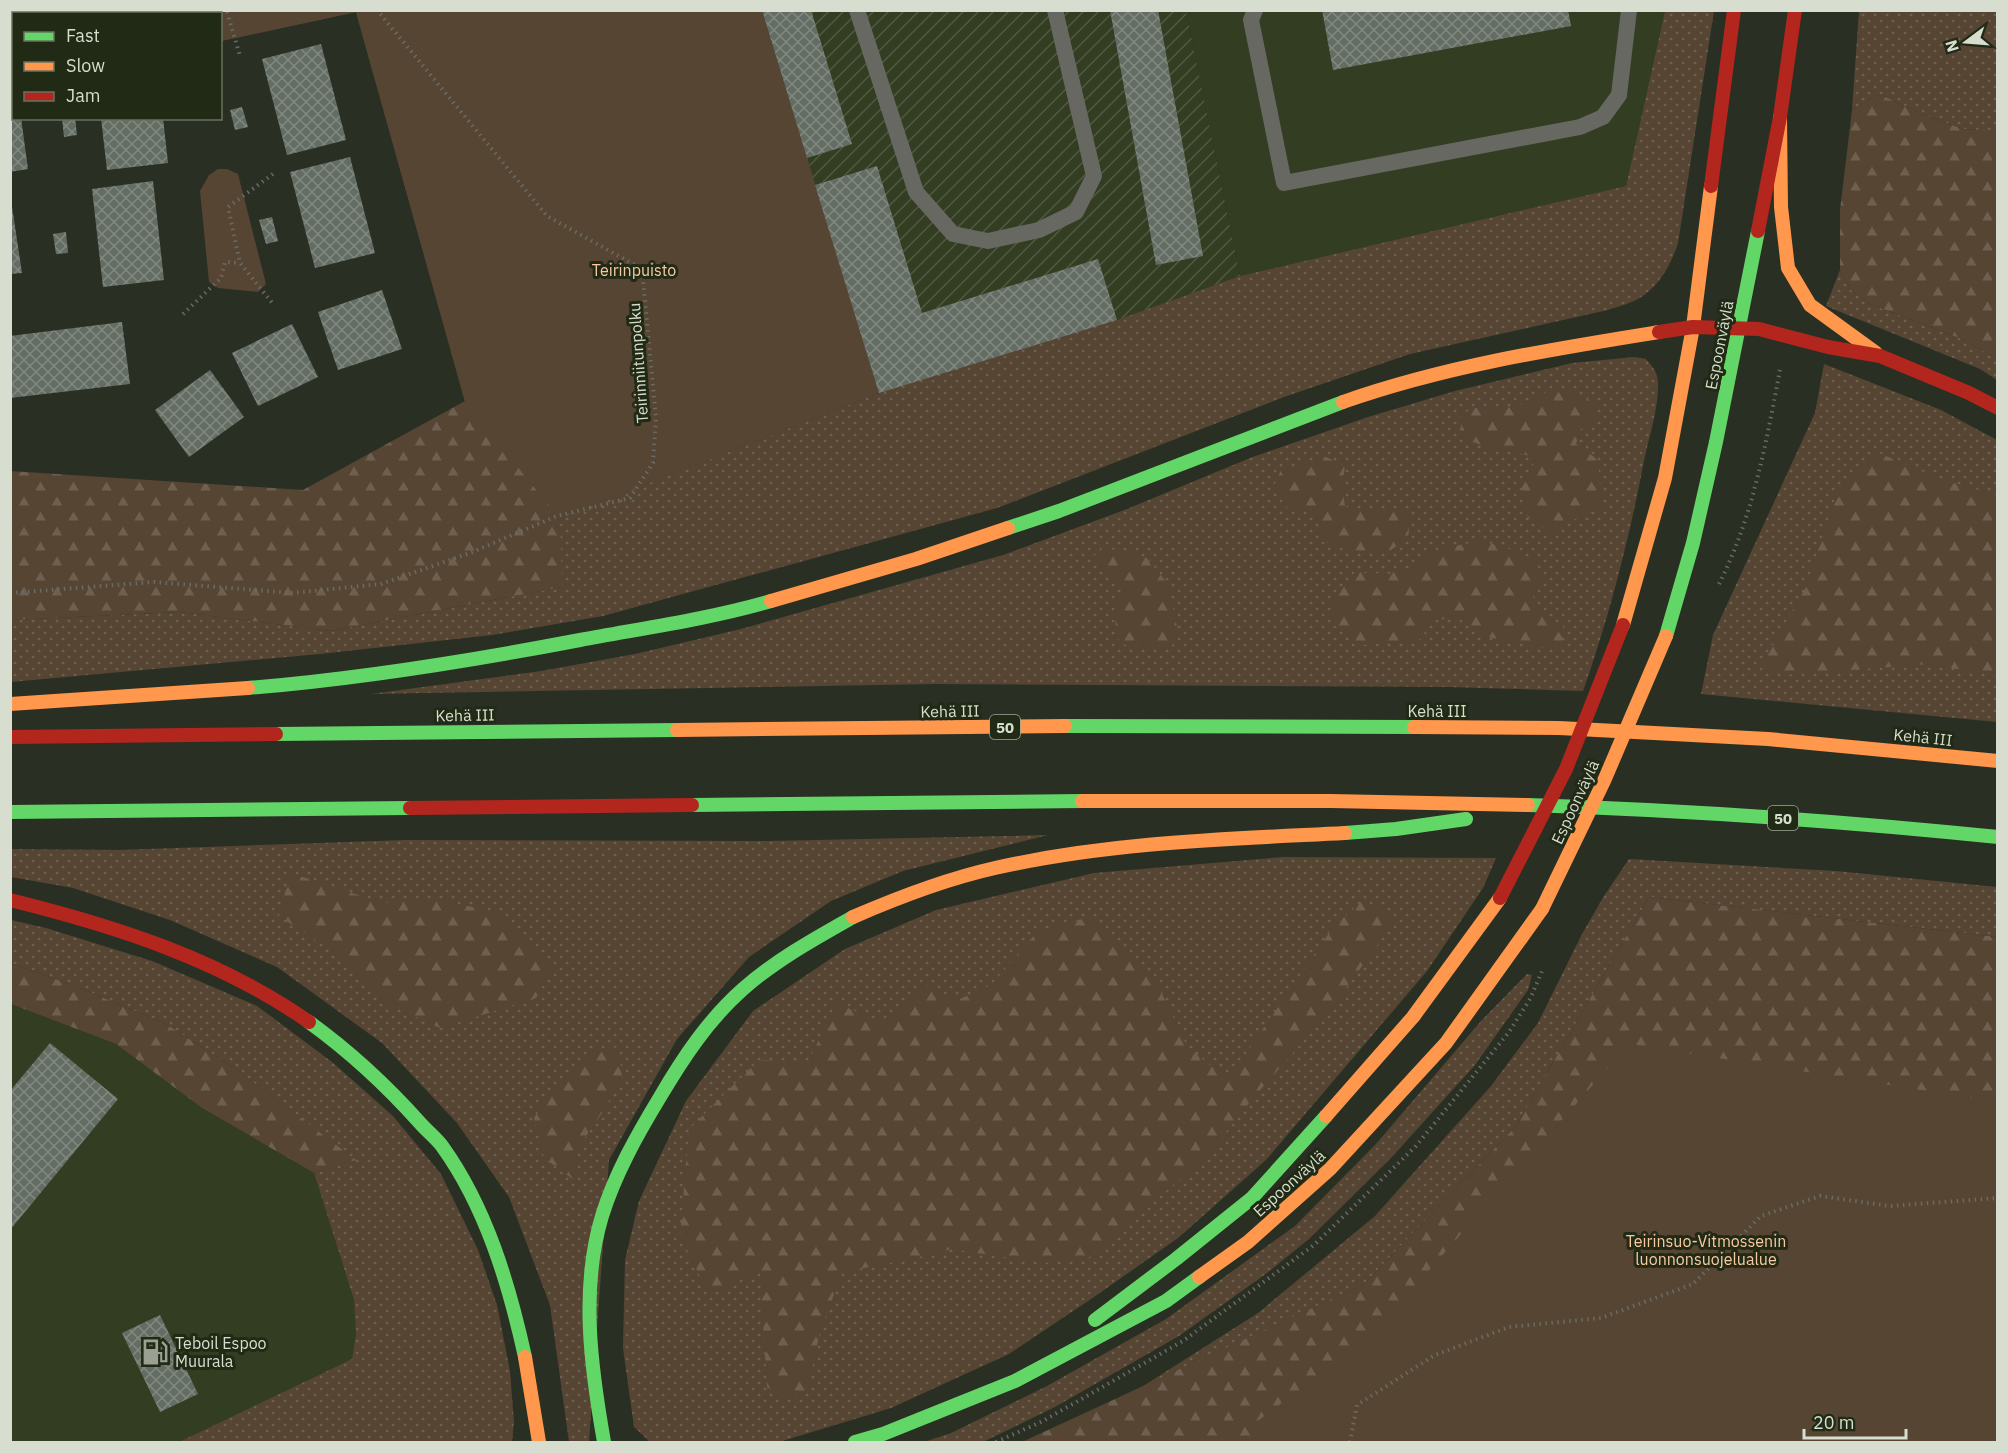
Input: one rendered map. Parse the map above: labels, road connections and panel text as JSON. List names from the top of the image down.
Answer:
{
  "streets": {
    "main road": ["Espoonväylä", "Kehä III", "50"],
    "path": ["Teirinniitunpolku"]
  },
  "parks": ["Teirinpuisto", "Teirinsuo-Vitmossenin luonnonsuojelualue"],
  "places": {
    "fuel station": ["Teboil Espoo Muurala"]
  },
  "legend": ["Fast", "Slow", "Jam"],
  "scale_bar": "20 m",
  "north": "left"
}
